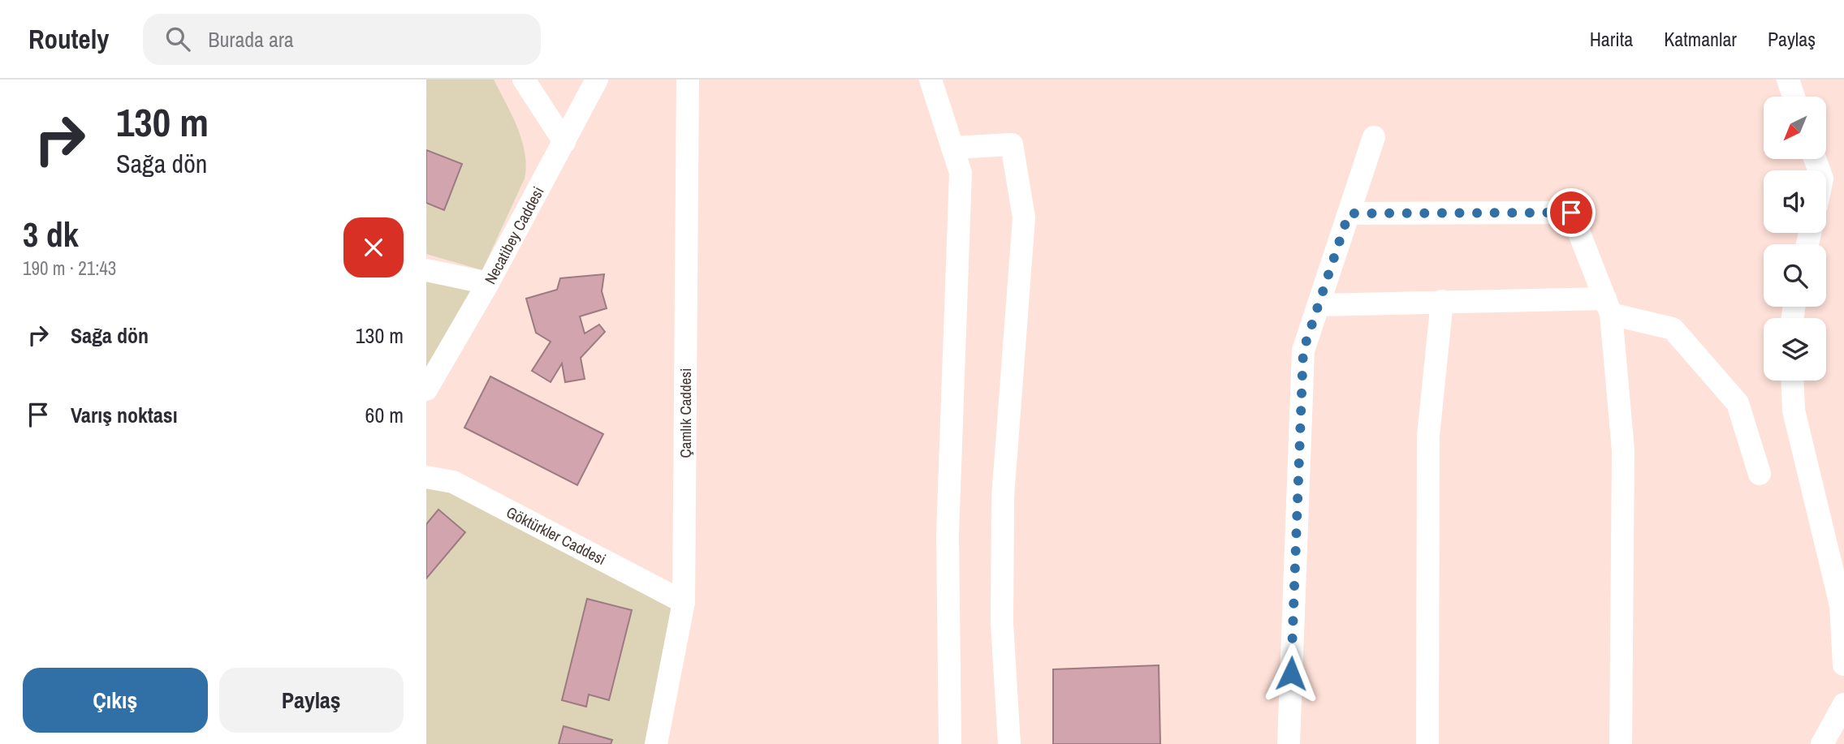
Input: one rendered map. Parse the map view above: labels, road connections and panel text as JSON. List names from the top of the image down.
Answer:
{
  "streets": {
    "street": ["Necatibey Caddesi", "Çamlık Caddesi", "Göktürkler Caddesi"]
  },
  "crossings": [
    ["Çamlık Caddesi", "Göktürkler Caddesi"]
  ],
  "north": "bottom left",
  "page": {
    "header": "Routely",
    "search": "Burada ara",
    "nav": ["Harita", "Katmanlar", "Paylaş"],
    "turn": ["130 m", "Sağa dön"],
    "heading": ["3 dk", "190 m · 21:43"],
    "list": [
      {
        "name": "Sağa dön",
        "value": "130 m"
      },
      {
        "name": "Varış noktası",
        "value": "60 m"
      }
    ],
    "buttons": ["Çıkış", "Paylaş"]
  }
}
